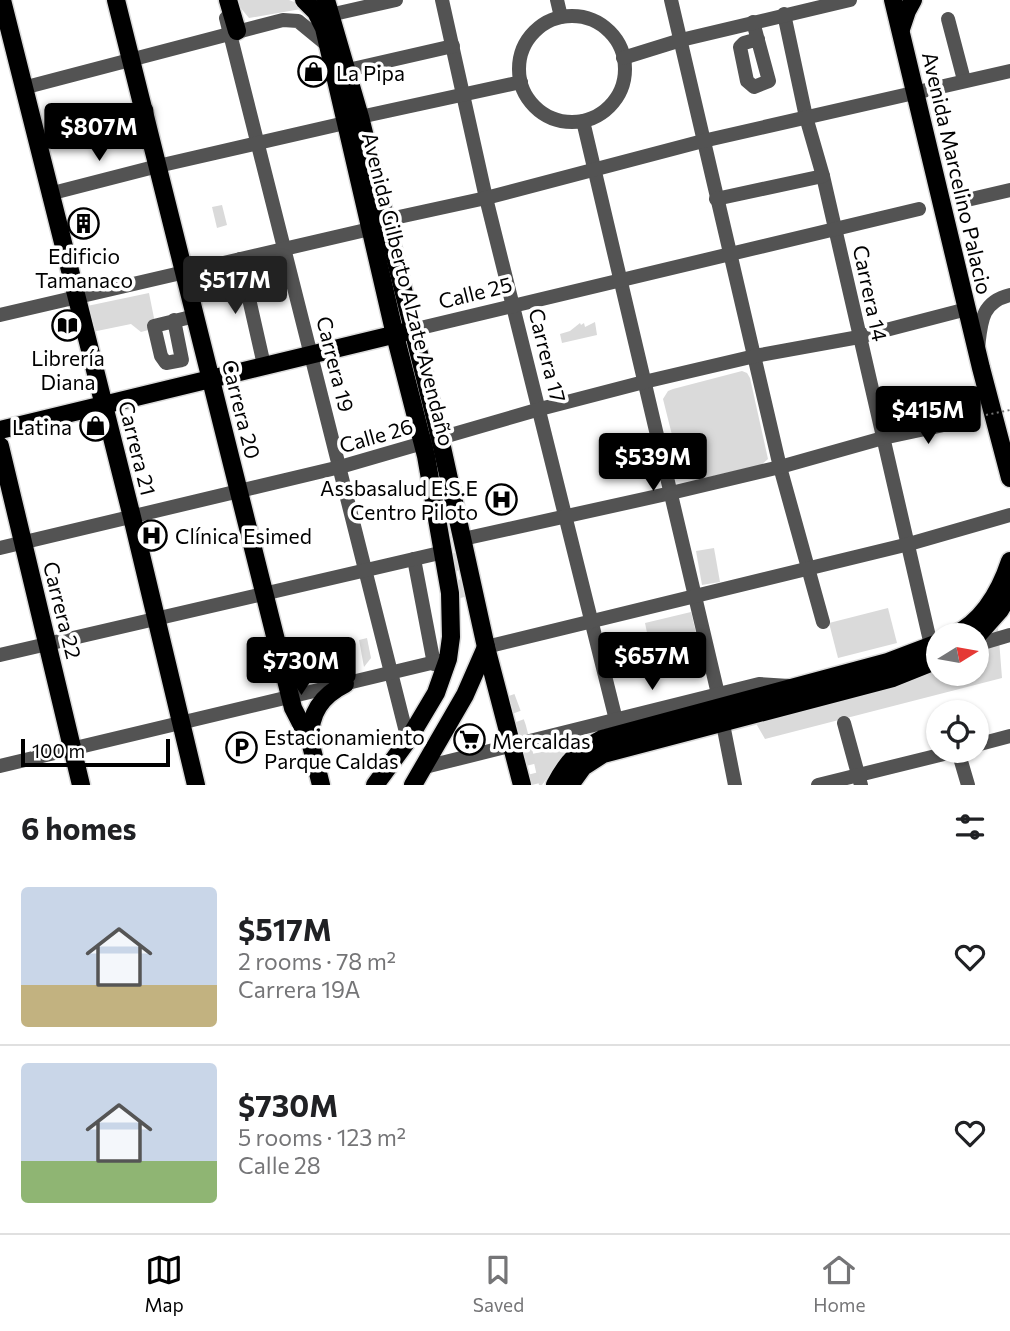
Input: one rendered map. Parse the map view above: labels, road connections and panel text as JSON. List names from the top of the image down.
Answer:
{
  "streets": {
    "main road": [
      "Avenida Marcelino Palacio",
      "Avenida Gilberto Alzate Avendaño",
      "Calle 25",
      "Carrera 20",
      "Carrera 21",
      "Carrera 22"
    ],
    "street": [
      "Carrera 14",
      "Carrera 17",
      "Carrera 19",
      "Calle 26"
    ]
  },
  "crossings": [
    ["Avenida Marcelino Palacio", "Calle 26"],
    ["Avenida Gilberto Alzate Avendaño", "Calle 25"],
    ["Avenida Gilberto Alzate Avendaño", "Carrera 19"],
    ["Avenida Gilberto Alzate Avendaño", "Calle 26"],
    ["Calle 25", "Carrera 14"],
    ["Calle 25", "Carrera 17"],
    ["Calle 25", "Carrera 19"],
    ["Calle 25", "Carrera 20"],
    ["Calle 25", "Carrera 21"],
    ["Carrera 14", "Calle 26"],
    ["Carrera 17", "Calle 26"],
    ["Carrera 19", "Calle 26"],
    ["Carrera 20", "Calle 26"],
    ["Calle 26", "Carrera 21"],
    ["Calle 26", "Carrera 22"]
  ],
  "places": {
    "shop": ["La Pipa", "Latina"],
    "building": ["Edificio Tamanaco"],
    "library": ["Librería Diana"],
    "hospital": ["Assbasalud E.S.E Centro Piloto", "Clínica Esimed"],
    "supermarket": ["Mercaldas"],
    "parking": ["Estacionamiento Parque Caldas"]
  },
  "scale_bar": "100 m",
  "north": "right",
  "page": {
    "price": [
      "$807M",
      "$517M",
      "$415M",
      "$539M",
      "$657M",
      "$730M"
    ],
    "scale": "100 m",
    "heading": "6 homes",
    "list": [
      {
        "name": "$517M",
        "note": "2 rooms · 78 m² · Carrera 19A"
      },
      {
        "name": "$730M",
        "note": "5 rooms · 123 m² · Calle 28"
      }
    ],
    "tabs": ["Map", "Saved", "Home"]
  }
}
